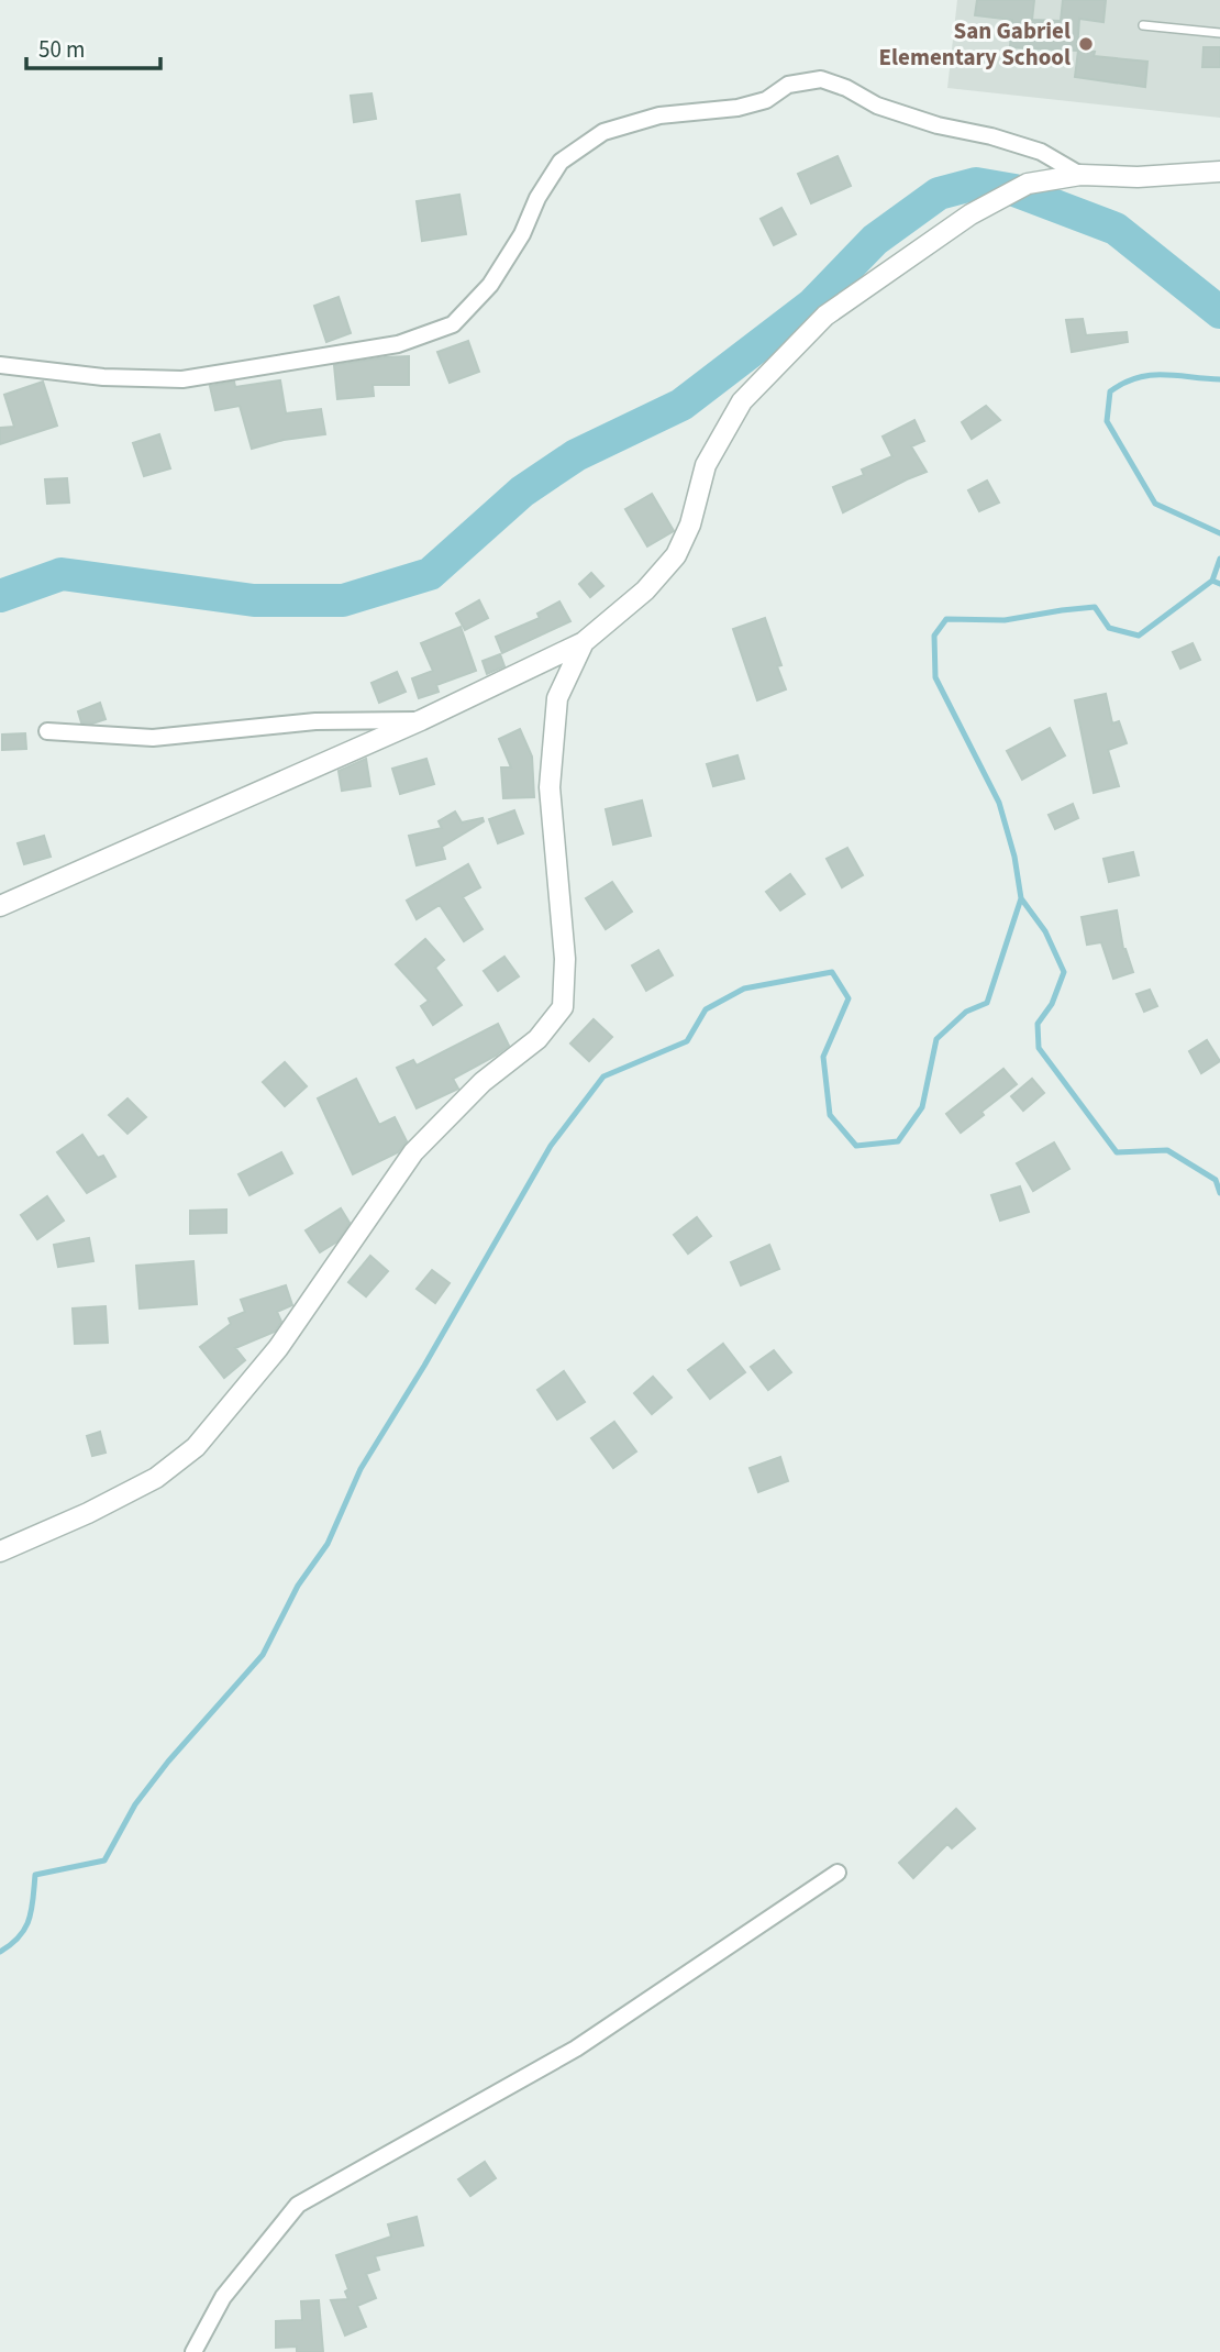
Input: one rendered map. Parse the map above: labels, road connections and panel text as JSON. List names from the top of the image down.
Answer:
{
  "places": ["San Gabriel Elementary School"],
  "scale_bar": "50 m"
}
